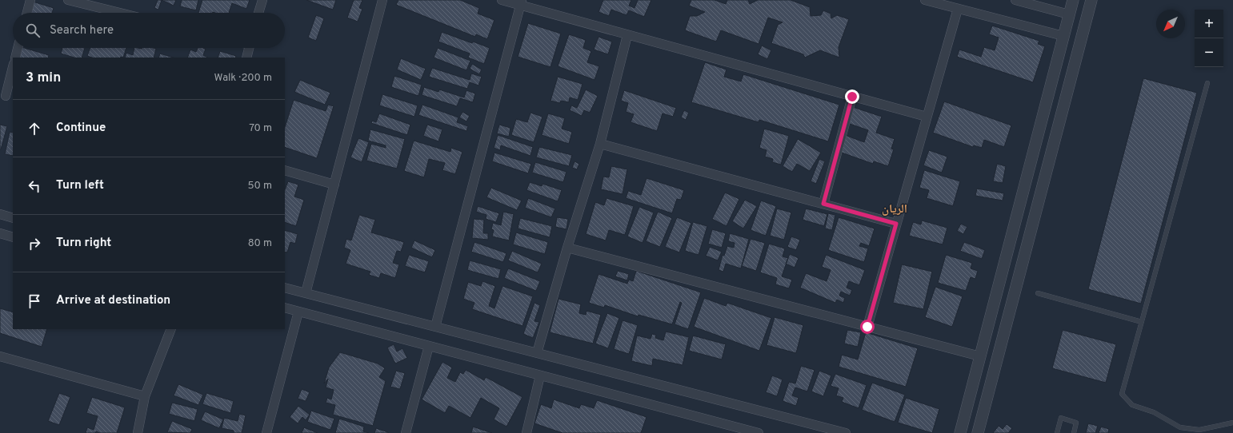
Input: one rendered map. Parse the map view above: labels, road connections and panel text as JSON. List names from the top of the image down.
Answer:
{
  "districts": ["الريان"],
  "north": "bottom left",
  "page": {
    "map_buttons": ["+", "−"],
    "search": "Search here",
    "heading": ["3 min", "Walk · 200 m"],
    "list": [
      ["Continue", "70 m"],
      ["Turn left", "50 m"],
      ["Turn right", "80 m"],
      "Arrive at destination"
    ]
  }
}
